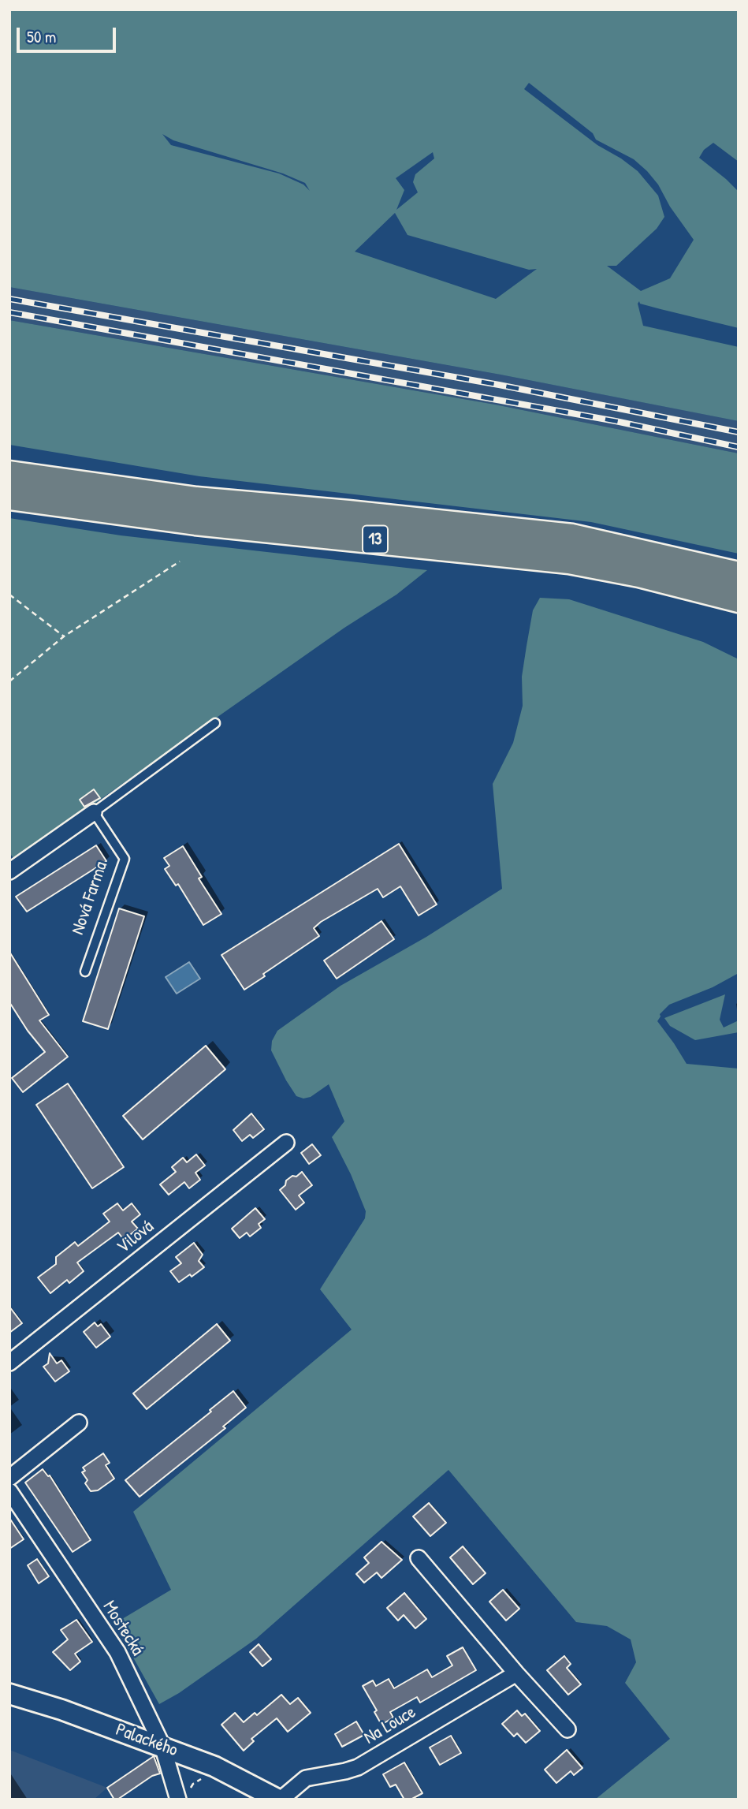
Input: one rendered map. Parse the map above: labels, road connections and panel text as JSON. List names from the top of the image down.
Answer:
{
  "streets": {
    "highway": ["13"],
    "street": [
      "Vilová",
      "Mostecká",
      "Na Louce",
      "Palackého"
    ],
    "lane": ["Nová Farma"]
  },
  "crossings": [
    ["Mostecká", "Palackého"],
    ["Na Louce", "Palackého"]
  ],
  "scale_bar": "50 m"
}
